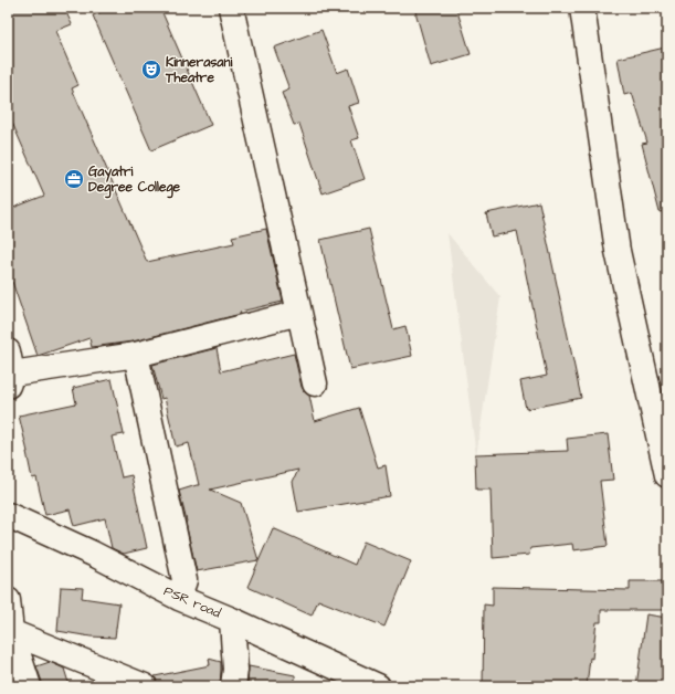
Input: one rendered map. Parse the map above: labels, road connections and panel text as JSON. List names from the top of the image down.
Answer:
{
  "streets": {
    "street": ["PSR road"]
  },
  "places": {
    "theatre": ["Kinnerasani Theatre"],
    "office": ["Gayatri Degree College"]
  }
}
